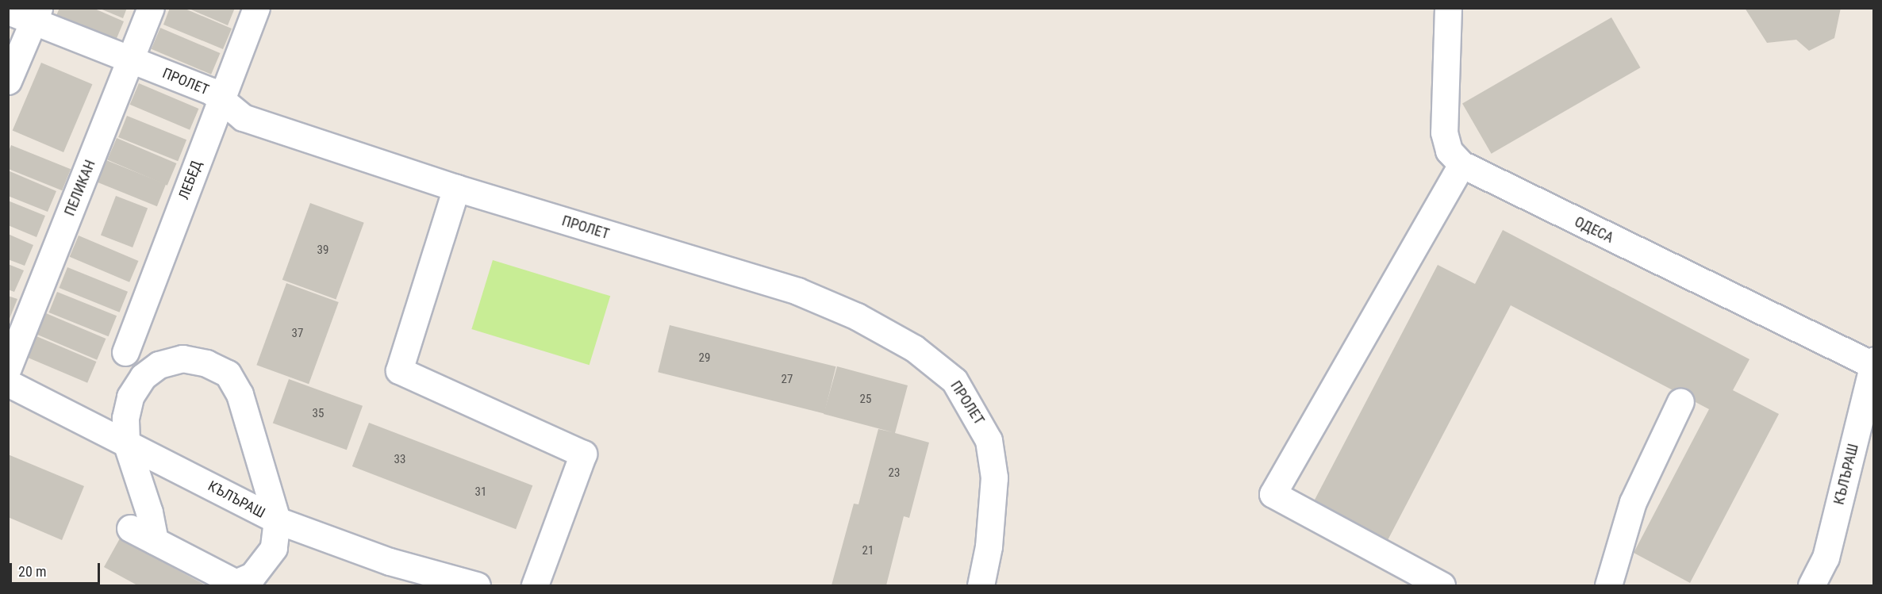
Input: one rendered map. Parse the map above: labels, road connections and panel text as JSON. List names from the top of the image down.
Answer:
{
  "streets": {
    "street": [
      "ПРОЛЕТ",
      "ЛЕБЕД",
      "ПЕЛИКАН",
      "ОДЕСА",
      "КЪЛЪРАШ"
    ]
  },
  "crossings": [
    ["ПРОЛЕТ", "ЛЕБЕД"],
    ["ПРОЛЕТ", "ПЕЛИКАН"],
    ["ОДЕСА", "КЪЛЪРАШ"]
  ],
  "house_numbers": [
    "39",
    "37",
    "29",
    "27",
    "25",
    "35",
    "33",
    "23",
    "31",
    "21"
  ],
  "scale_bar": "20 m"
}
